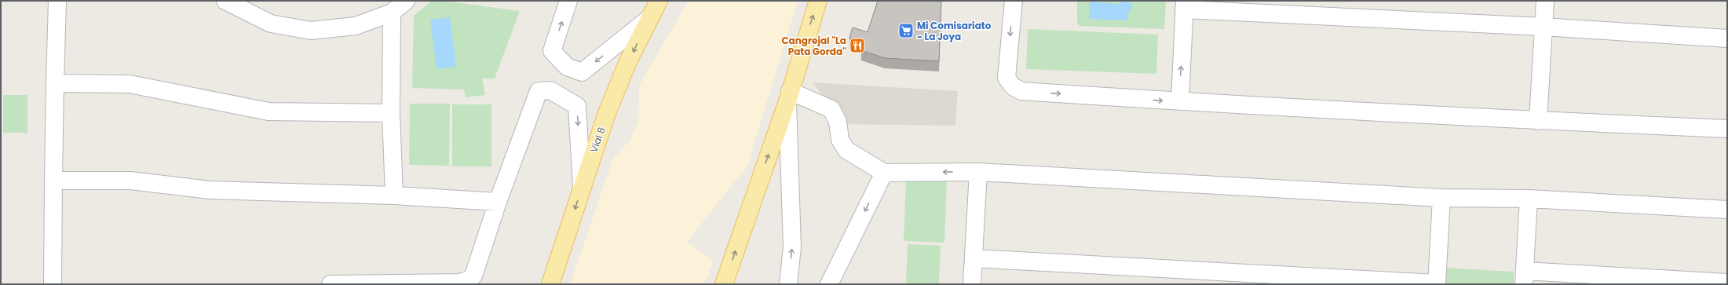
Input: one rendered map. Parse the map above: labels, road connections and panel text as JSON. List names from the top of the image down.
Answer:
{
  "streets": {
    "main road": ["Vial 8"]
  },
  "one_way": ["Vial 8"],
  "places": {
    "supermarket": ["Mi Comisariato - La Joya"],
    "restaurant": ["Cangrejal \"La Pata Gorda\""]
  }
}
